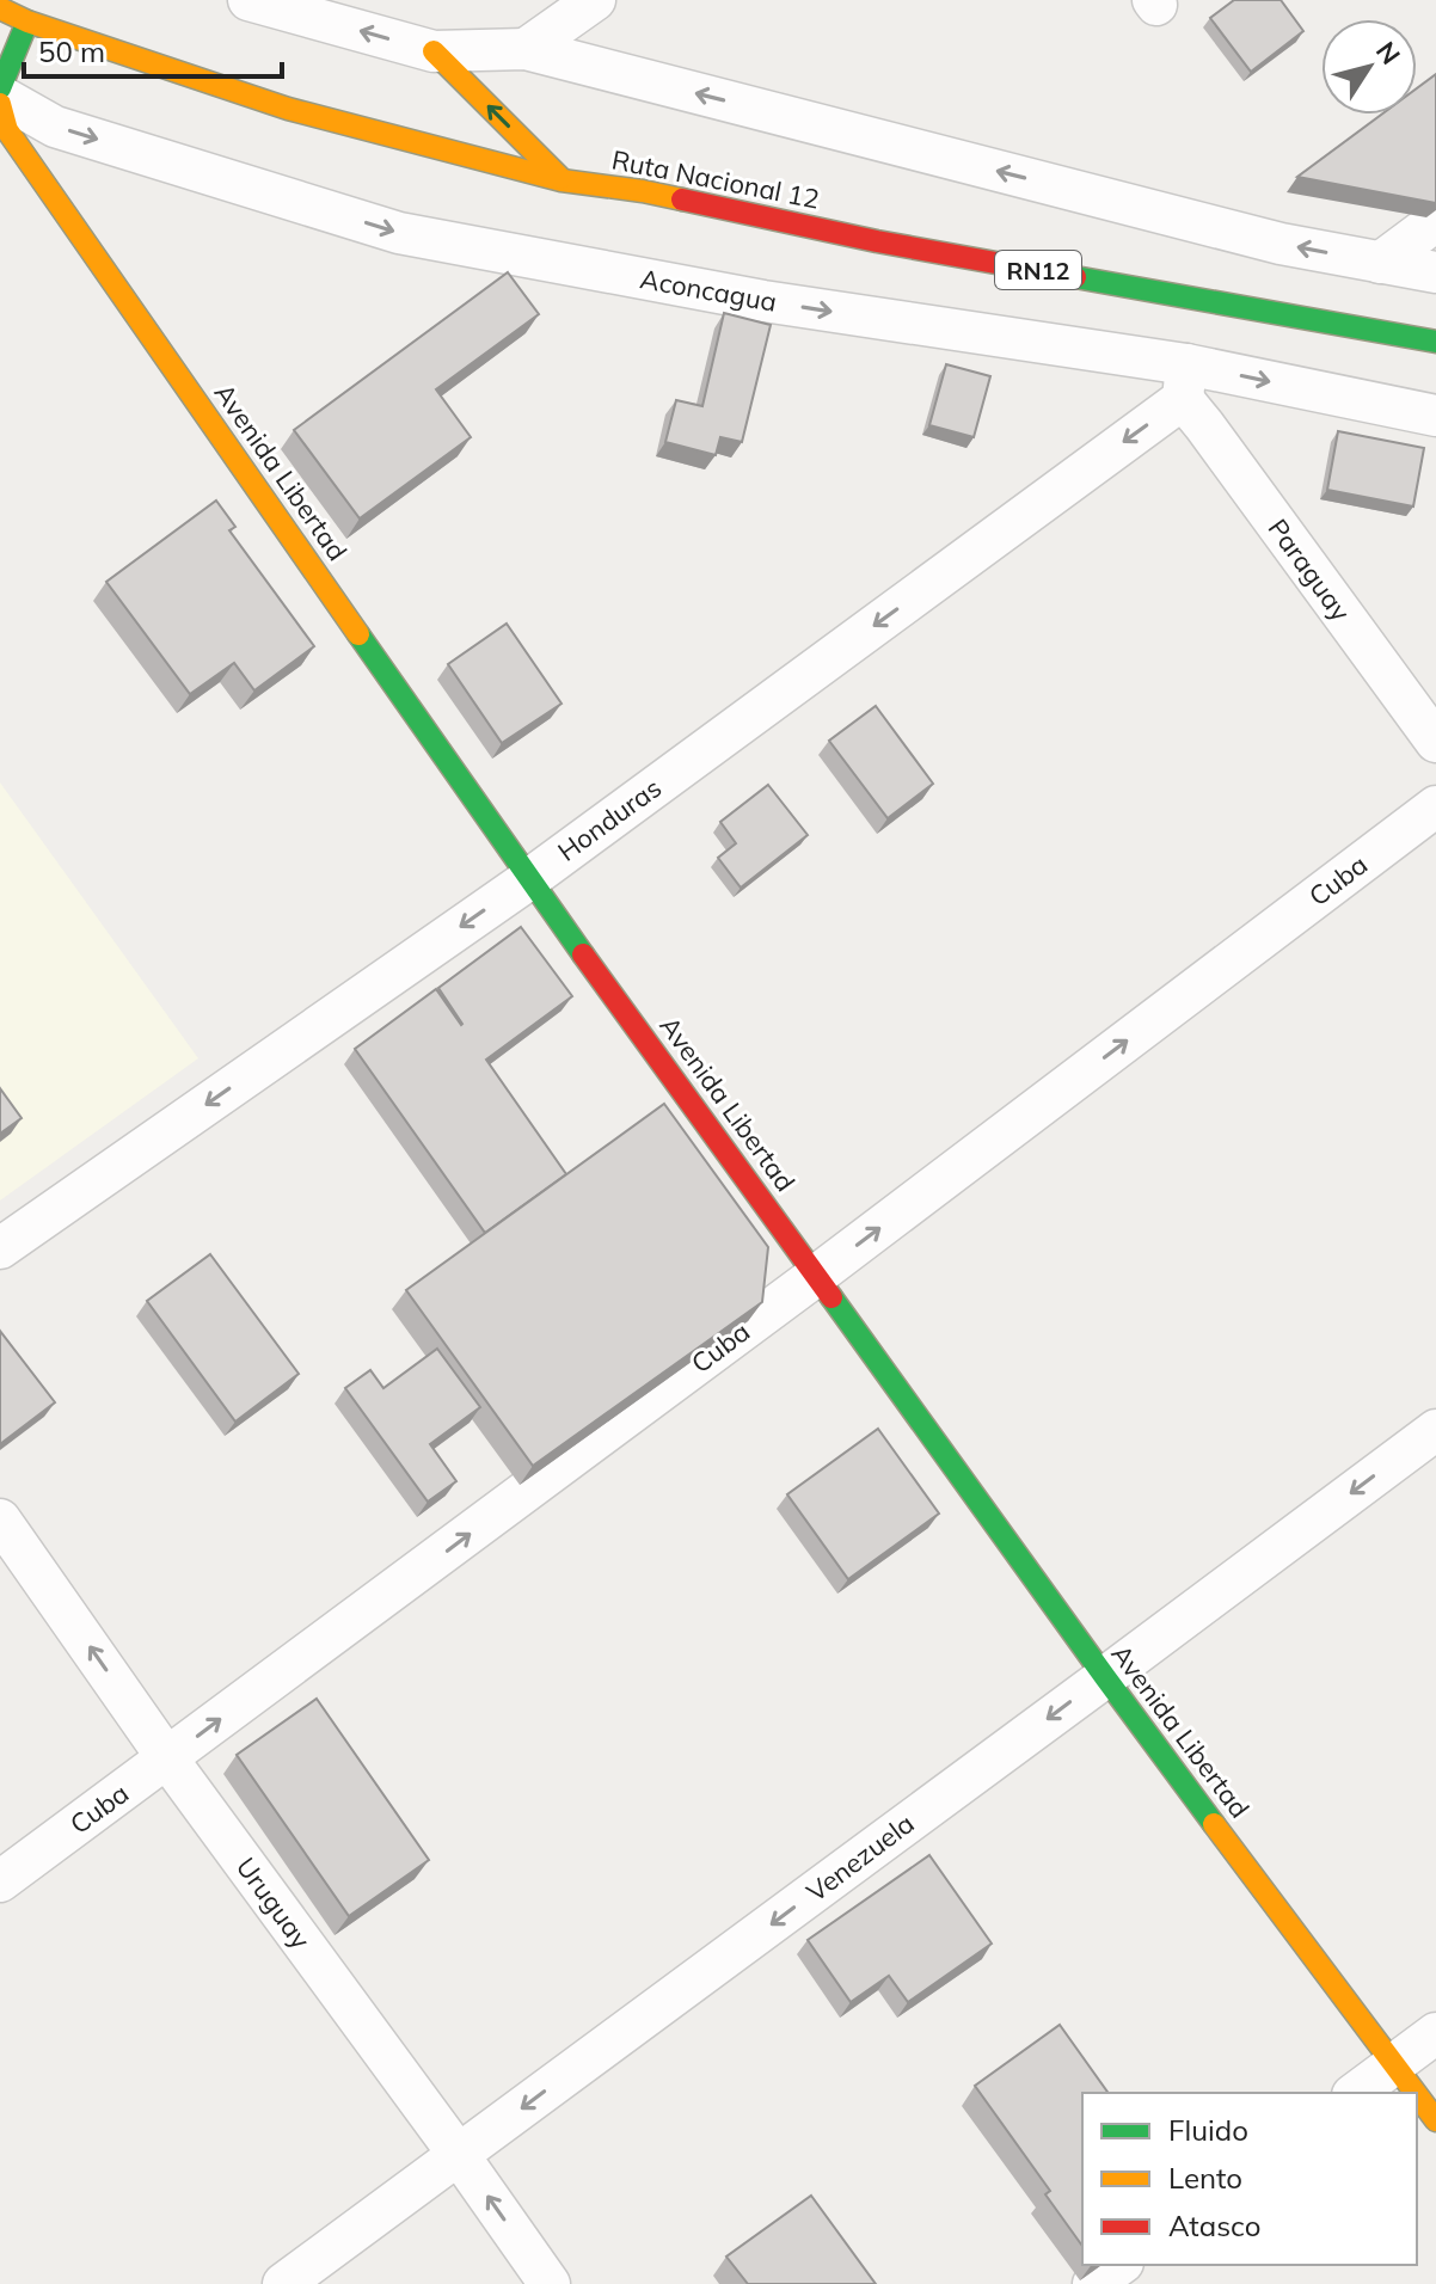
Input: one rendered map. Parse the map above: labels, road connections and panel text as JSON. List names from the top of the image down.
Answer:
{
  "streets": {
    "main road": ["Ruta Nacional 12", "RN12", "Avenida Libertad"],
    "street": [
      "Aconcagua",
      "Paraguay",
      "Honduras",
      "Cuba",
      "Venezuela",
      "Uruguay"
    ]
  },
  "crossings": [
    ["Aconcagua", "Paraguay"],
    ["Aconcagua", "Honduras"],
    ["Avenida Libertad", "Honduras"],
    ["Avenida Libertad", "Cuba"],
    ["Avenida Libertad", "Venezuela"],
    ["Paraguay", "Honduras"],
    ["Cuba", "Uruguay"],
    ["Venezuela", "Uruguay"]
  ],
  "one_way": [
    "Honduras",
    "Cuba",
    "Venezuela",
    "Uruguay"
  ],
  "legend": ["Fluido", "Lento", "Atasco"],
  "scale_bar": "50 m",
  "north": "top right"
}
